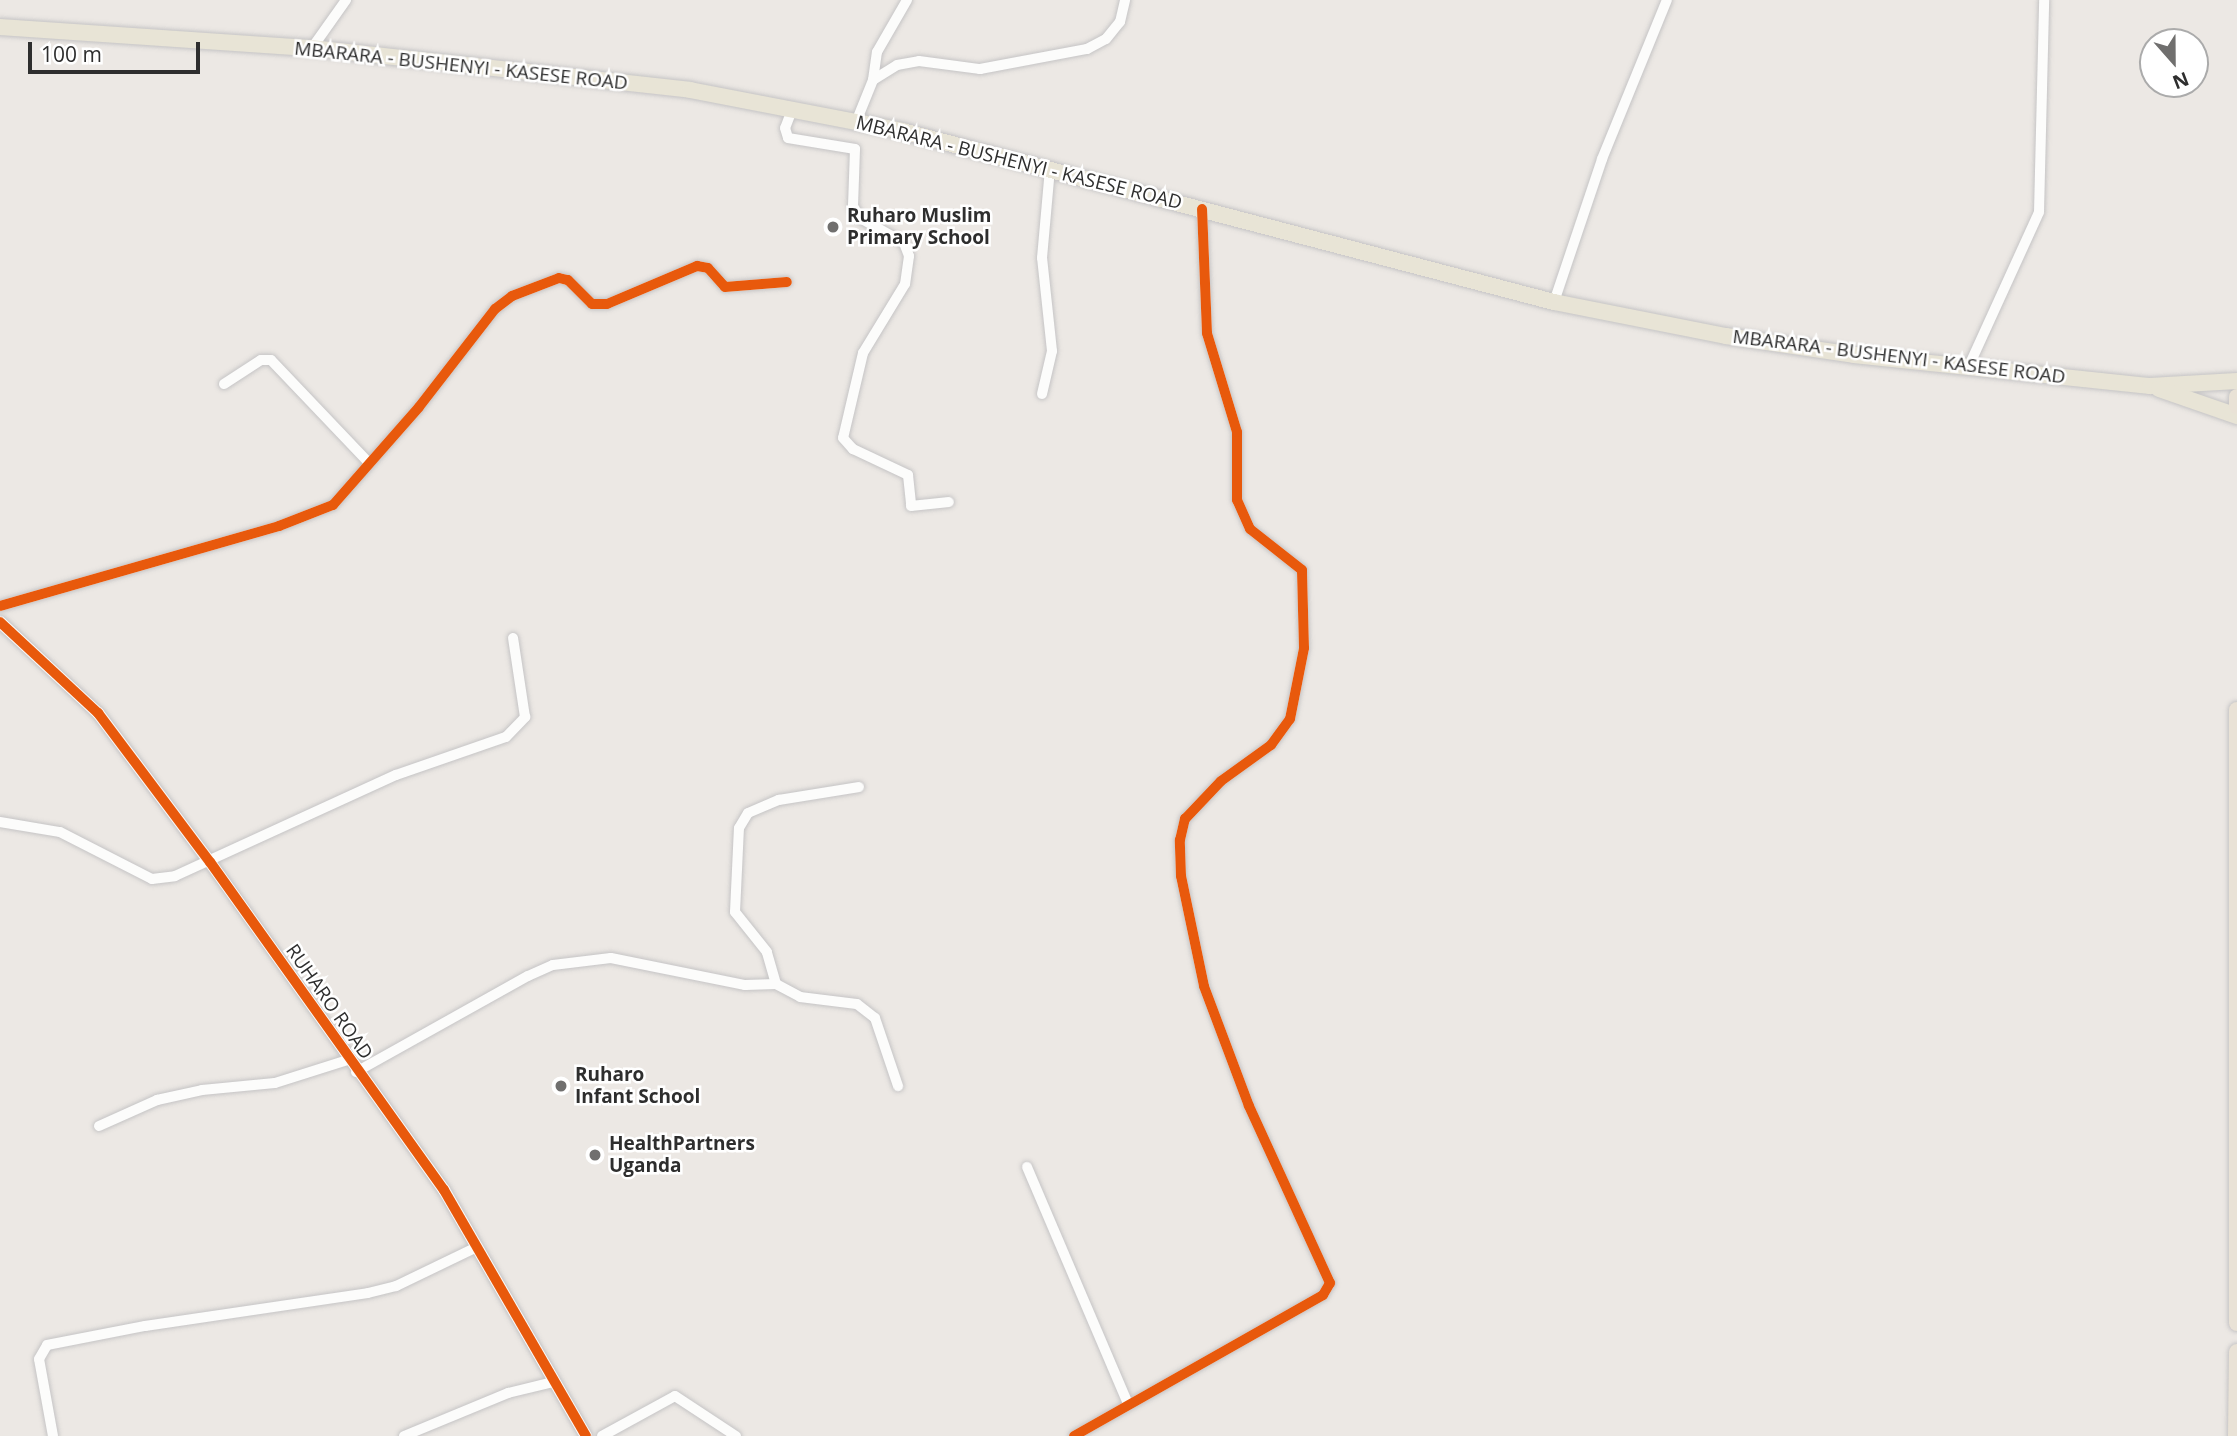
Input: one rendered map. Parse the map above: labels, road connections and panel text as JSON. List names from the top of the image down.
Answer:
{
  "streets": {
    "main road": ["MBARARA - BUSHENYI - KASESE ROAD"],
    "street": ["RUHARO ROAD"]
  },
  "places": ["Ruharo Muslim Primary School", "Ruharo Infant School", "HealthPartners Uganda"],
  "scale_bar": "100 m",
  "north": "bottom"
}
